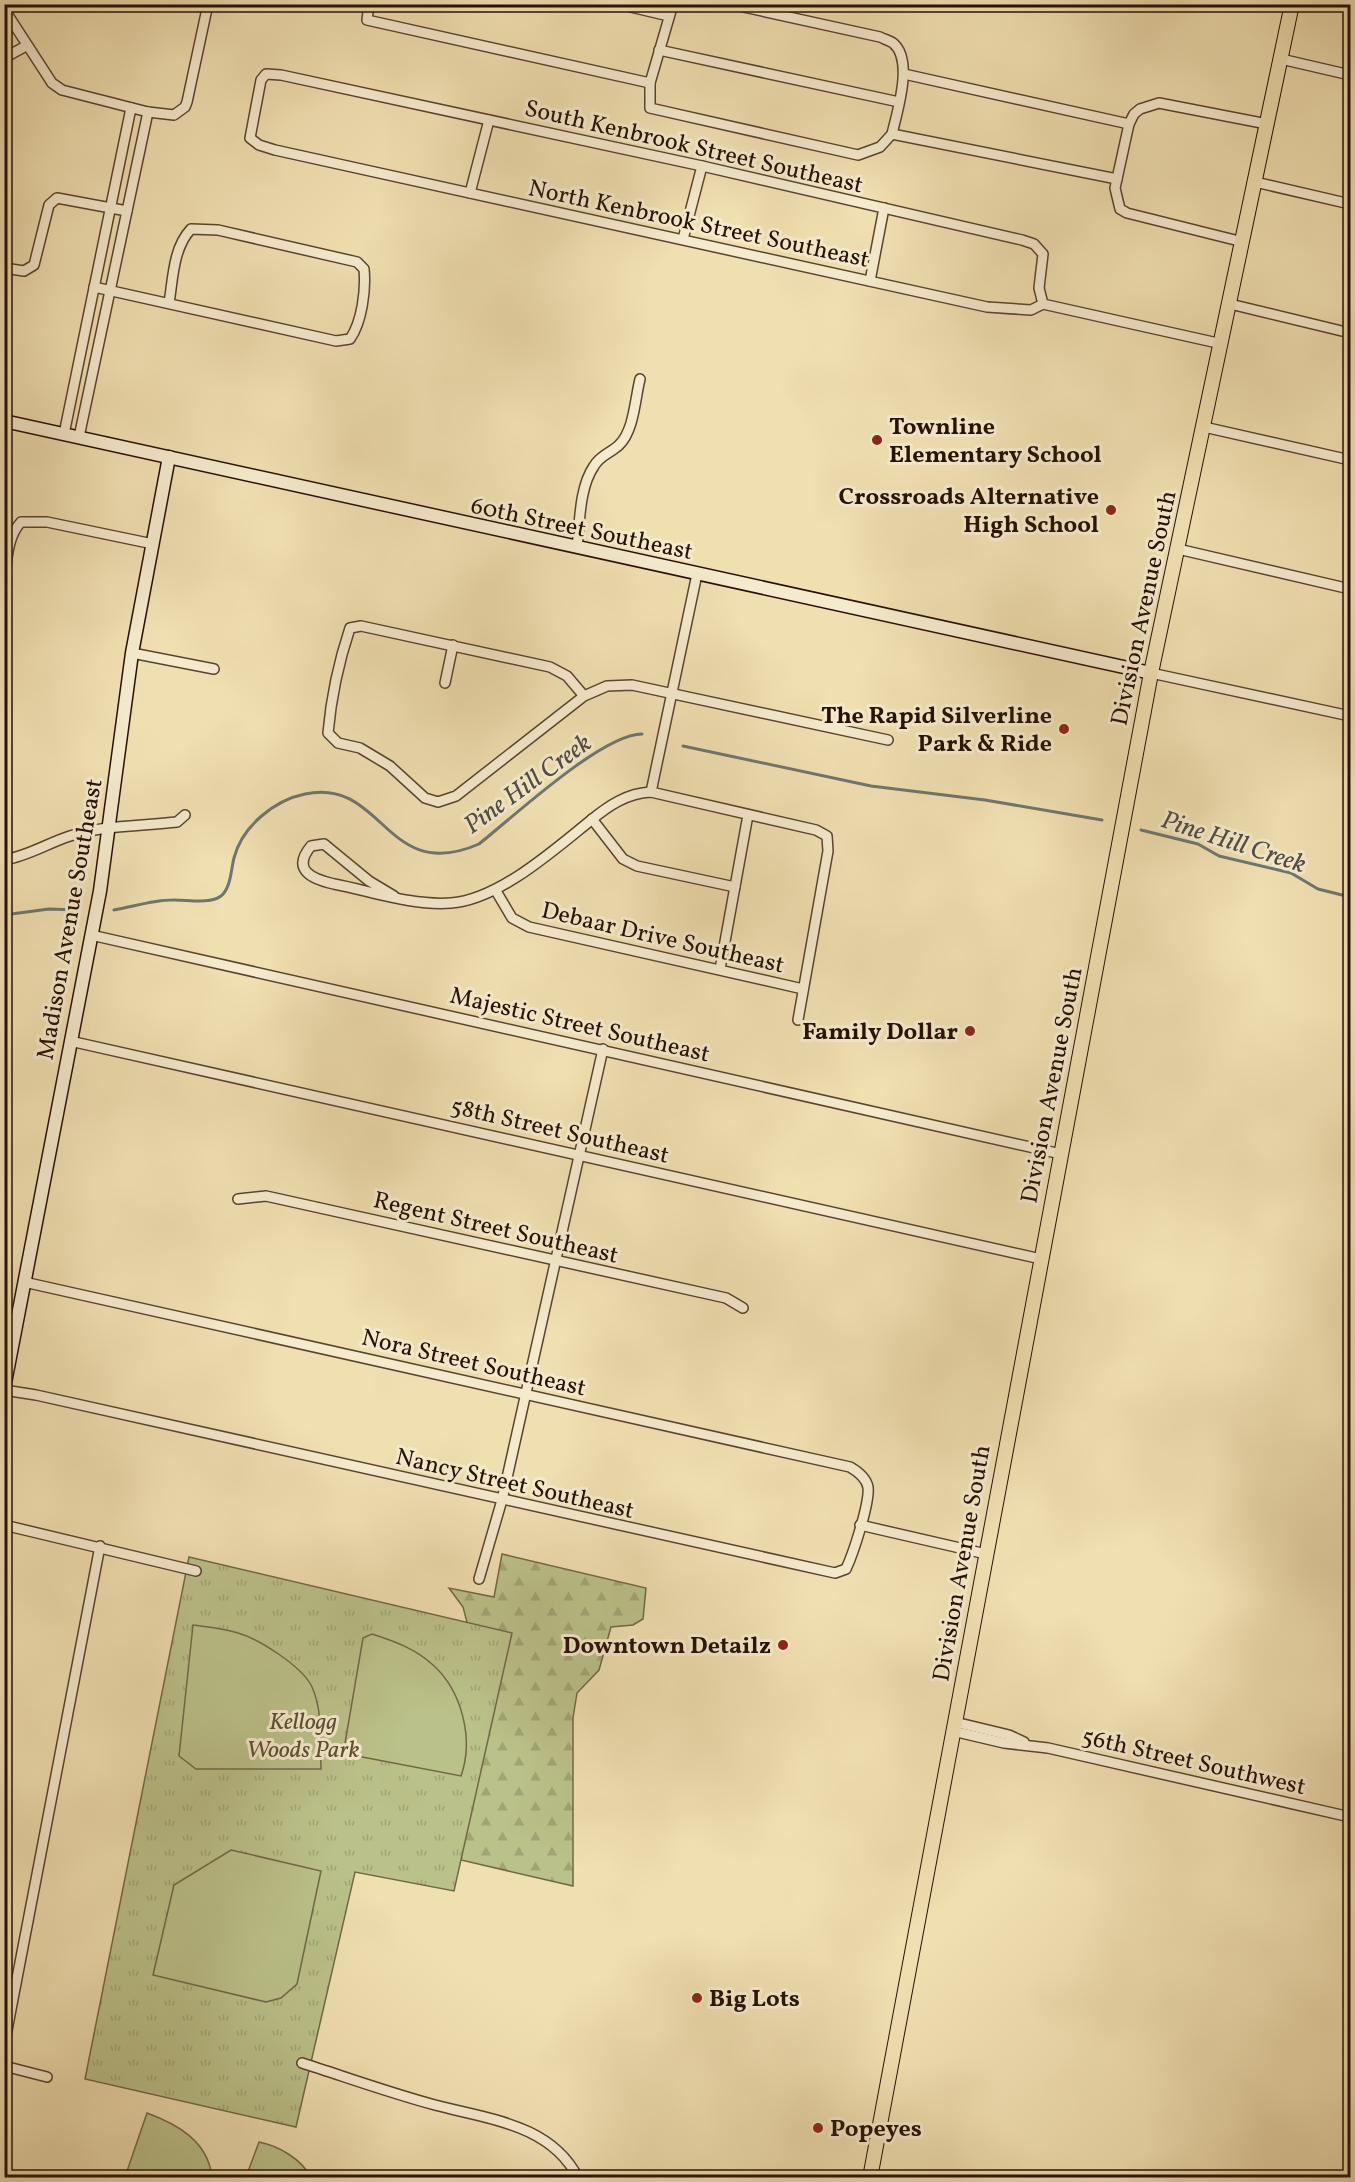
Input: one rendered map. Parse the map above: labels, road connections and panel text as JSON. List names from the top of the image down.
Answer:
{
  "streets": {
    "main road": ["60th Street Southeast", "Division Avenue South", "Madison Avenue Southeast"],
    "street": [
      "South Kenbrook Street Southeast",
      "North Kenbrook Street Southeast",
      "Debaar Drive Southeast",
      "Majestic Street Southeast",
      "58th Street Southeast",
      "Regent Street Southeast",
      "Nora Street Southeast",
      "Nancy Street Southeast",
      "56th Street Southwest"
    ]
  },
  "crossings": [
    ["South Kenbrook Street Southeast", "North Kenbrook Street Southeast"],
    ["North Kenbrook Street Southeast", "Division Avenue South"],
    ["60th Street Southeast", "Division Avenue South"],
    ["60th Street Southeast", "Madison Avenue Southeast"],
    ["Division Avenue South", "Majestic Street Southeast"],
    ["Division Avenue South", "58th Street Southeast"],
    ["Division Avenue South", "56th Street Southwest"],
    ["Madison Avenue Southeast", "Majestic Street Southeast"],
    ["Madison Avenue Southeast", "58th Street Southeast"],
    ["Madison Avenue Southeast", "Nora Street Southeast"],
    ["Madison Avenue Southeast", "Nancy Street Southeast"],
    ["Nora Street Southeast", "Nancy Street Southeast"]
  ],
  "water": ["Pine Hill Creek"],
  "parks": ["Kellogg Woods Park"],
  "places": [
    "Townline Elementary School",
    "Crossroads Alternative High School",
    "The Rapid Silverline Park & Ride",
    "Family Dollar",
    "Downtown Detailz",
    "Big Lots",
    "Popeyes"
  ]
}
